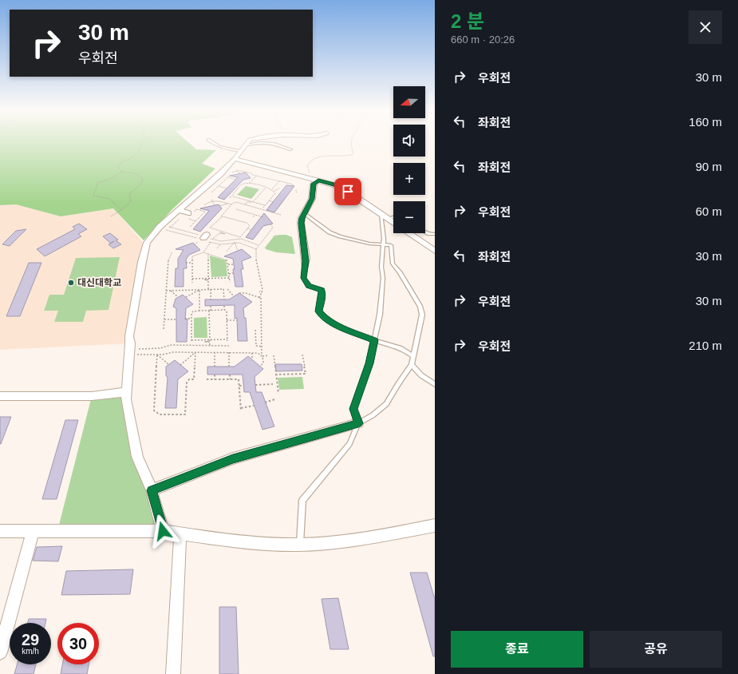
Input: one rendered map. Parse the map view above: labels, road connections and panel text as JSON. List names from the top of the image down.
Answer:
{
  "places": ["대신대학교"],
  "north": "left",
  "page": {
    "heading": ["2 분", "660 m · 20:26"],
    "turn": ["30 m", "우회전"],
    "list": [
      {
        "name": "우회전",
        "value": "30 m"
      },
      {
        "name": "좌회전",
        "value": "160 m"
      },
      {
        "name": "좌회전",
        "value": "90 m"
      },
      {
        "name": "우회전",
        "value": "60 m"
      },
      {
        "name": "좌회전",
        "value": "30 m"
      },
      {
        "name": "우회전",
        "value": "30 m"
      },
      {
        "name": "우회전",
        "value": "210 m"
      }
    ],
    "map_buttons": ["+", "−"],
    "speed": "29 km/h",
    "limit": "30",
    "buttons": ["종료", "공유"]
  }
}
